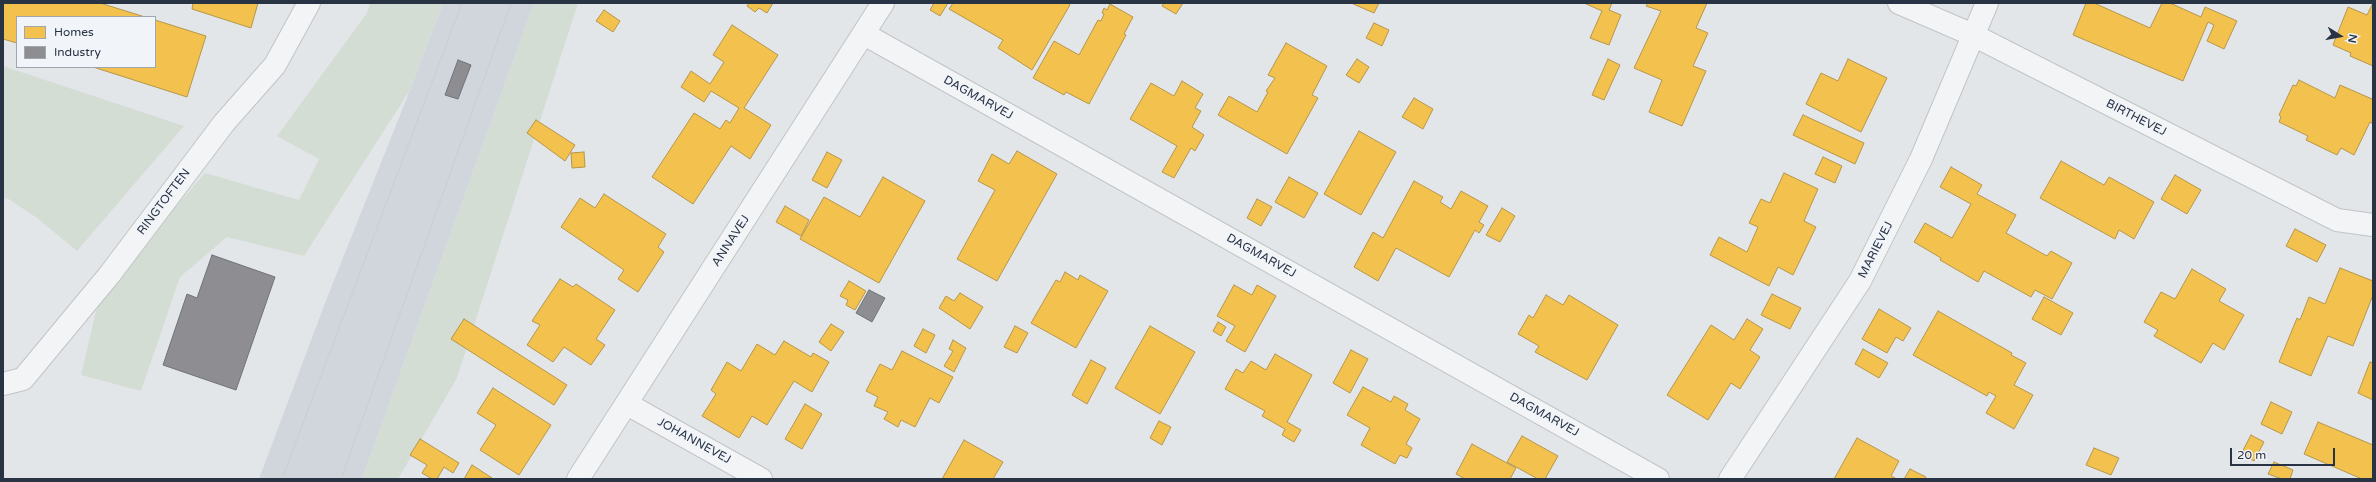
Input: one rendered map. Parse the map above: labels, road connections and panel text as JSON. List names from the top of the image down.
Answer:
{
  "streets": {
    "street": [
      "DAGMARVEJ",
      "BIRTHEVEJ",
      "RINGTOFTEN",
      "ANNAVEJ",
      "MARIEVEJ",
      "JOHANNEVEJ"
    ]
  },
  "crossings": [
    ["DAGMARVEJ", "ANNAVEJ"],
    ["BIRTHEVEJ", "MARIEVEJ"],
    ["ANNAVEJ", "JOHANNEVEJ"]
  ],
  "legend": ["Homes", "Industry"],
  "scale_bar": "20 m",
  "north": "right"
}
